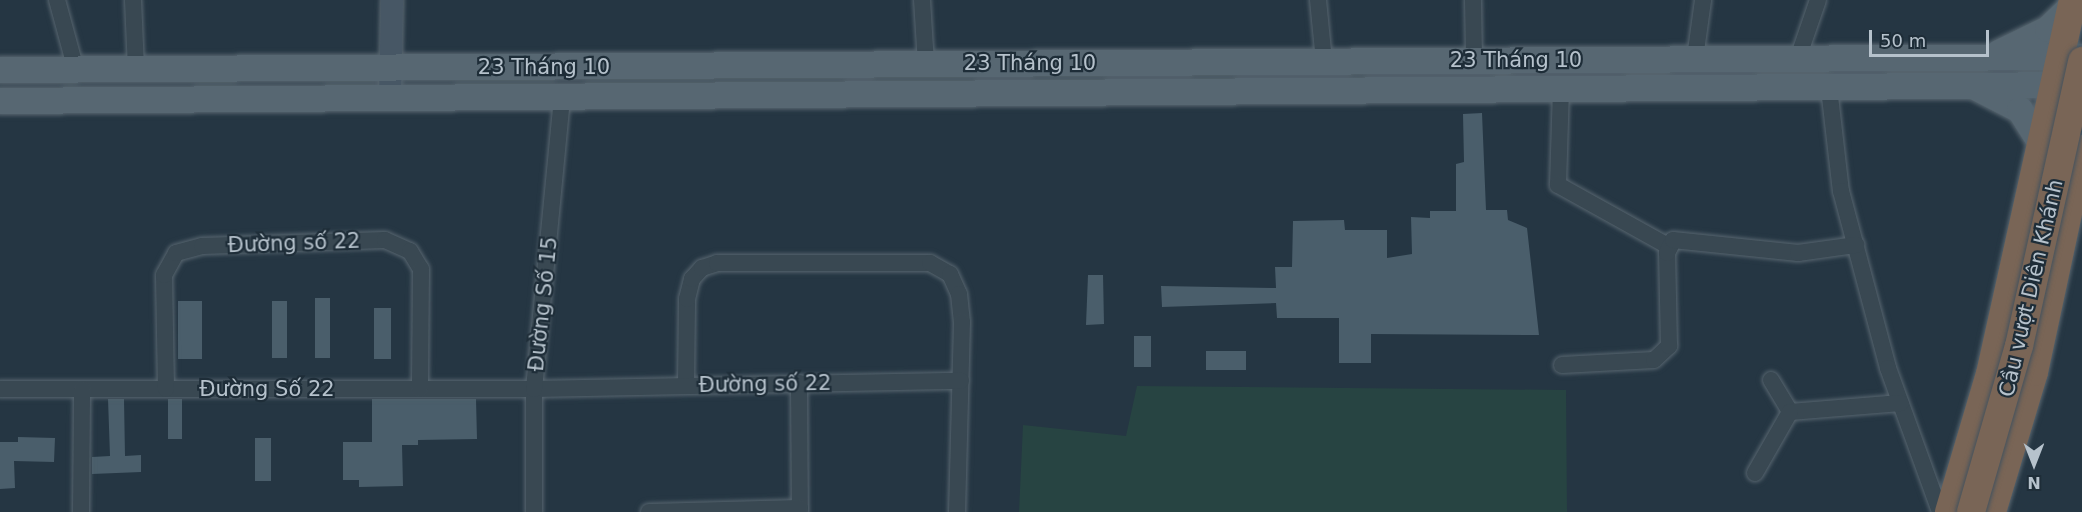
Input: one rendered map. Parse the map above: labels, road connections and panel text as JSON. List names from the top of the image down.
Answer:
{
  "streets": {
    "highway": ["Cầu vượt Diên Khánh"],
    "main road": ["23 Tháng 10"],
    "street": ["Đường số 22", "Đường Số 15", "Đường Số 22"]
  },
  "crossings": [
    ["23 Tháng 10", "Cầu vượt Diên Khánh"],
    ["23 Tháng 10", "Đường Số 15"],
    ["Đường số 22", "Đường Số 15"],
    ["Đường số 22", "Đường Số 22"],
    ["Đường Số 15", "Đường Số 22"]
  ],
  "scale_bar": "50 m",
  "north": "bottom"
}
